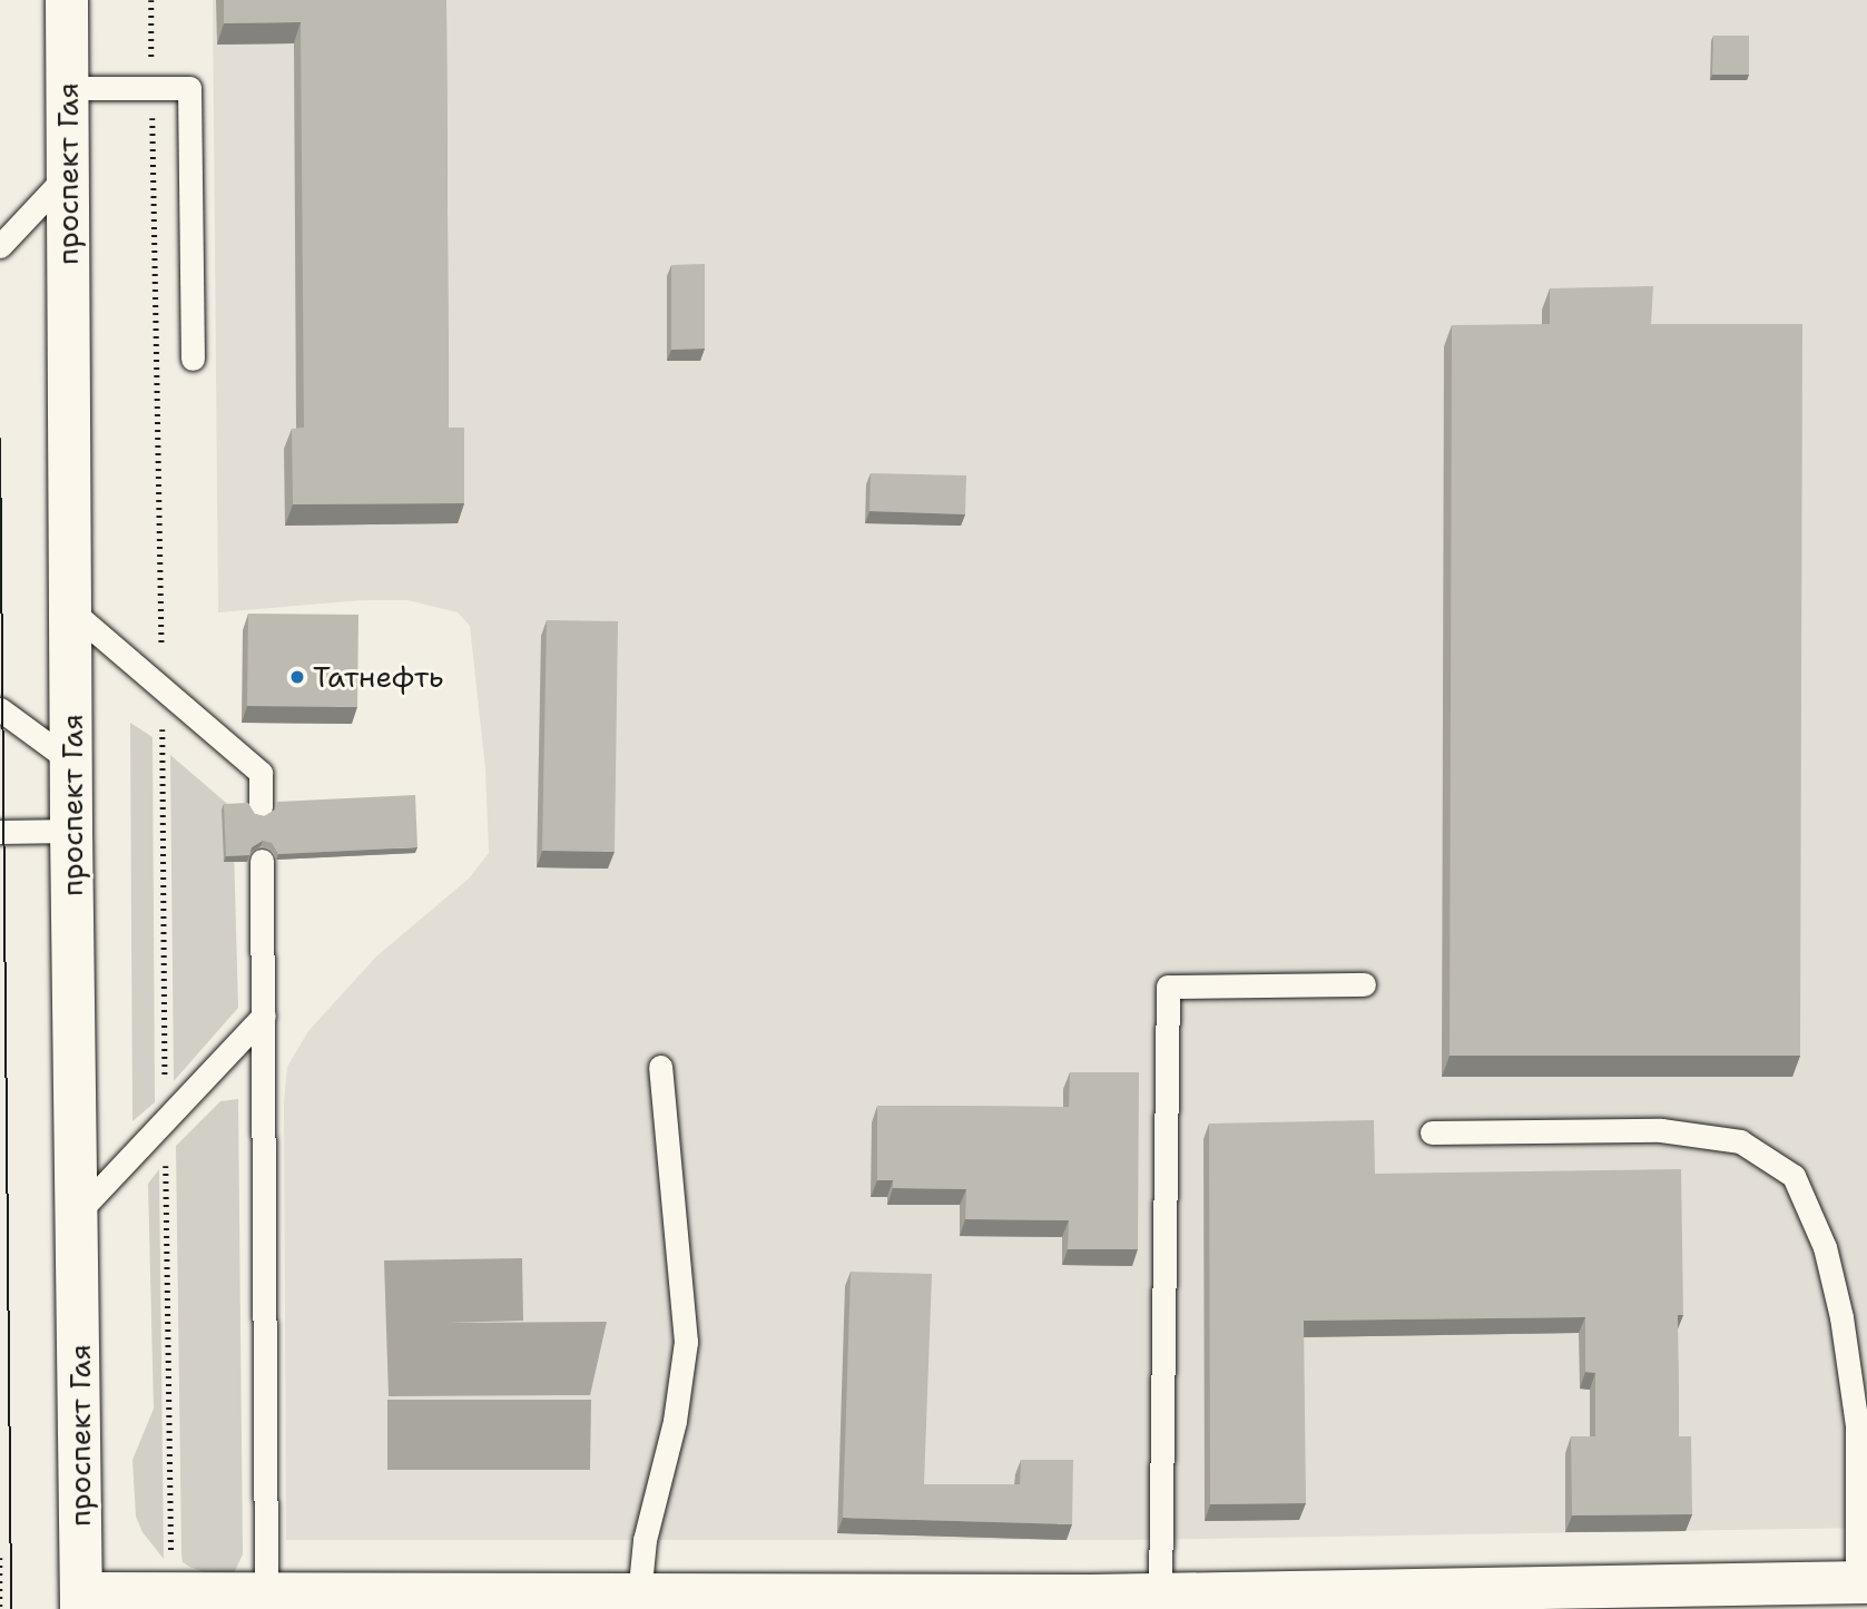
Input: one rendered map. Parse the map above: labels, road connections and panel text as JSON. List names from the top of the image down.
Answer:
{
  "streets": {
    "street": ["проспект Гая"]
  },
  "places": ["Татнефть"]
}
